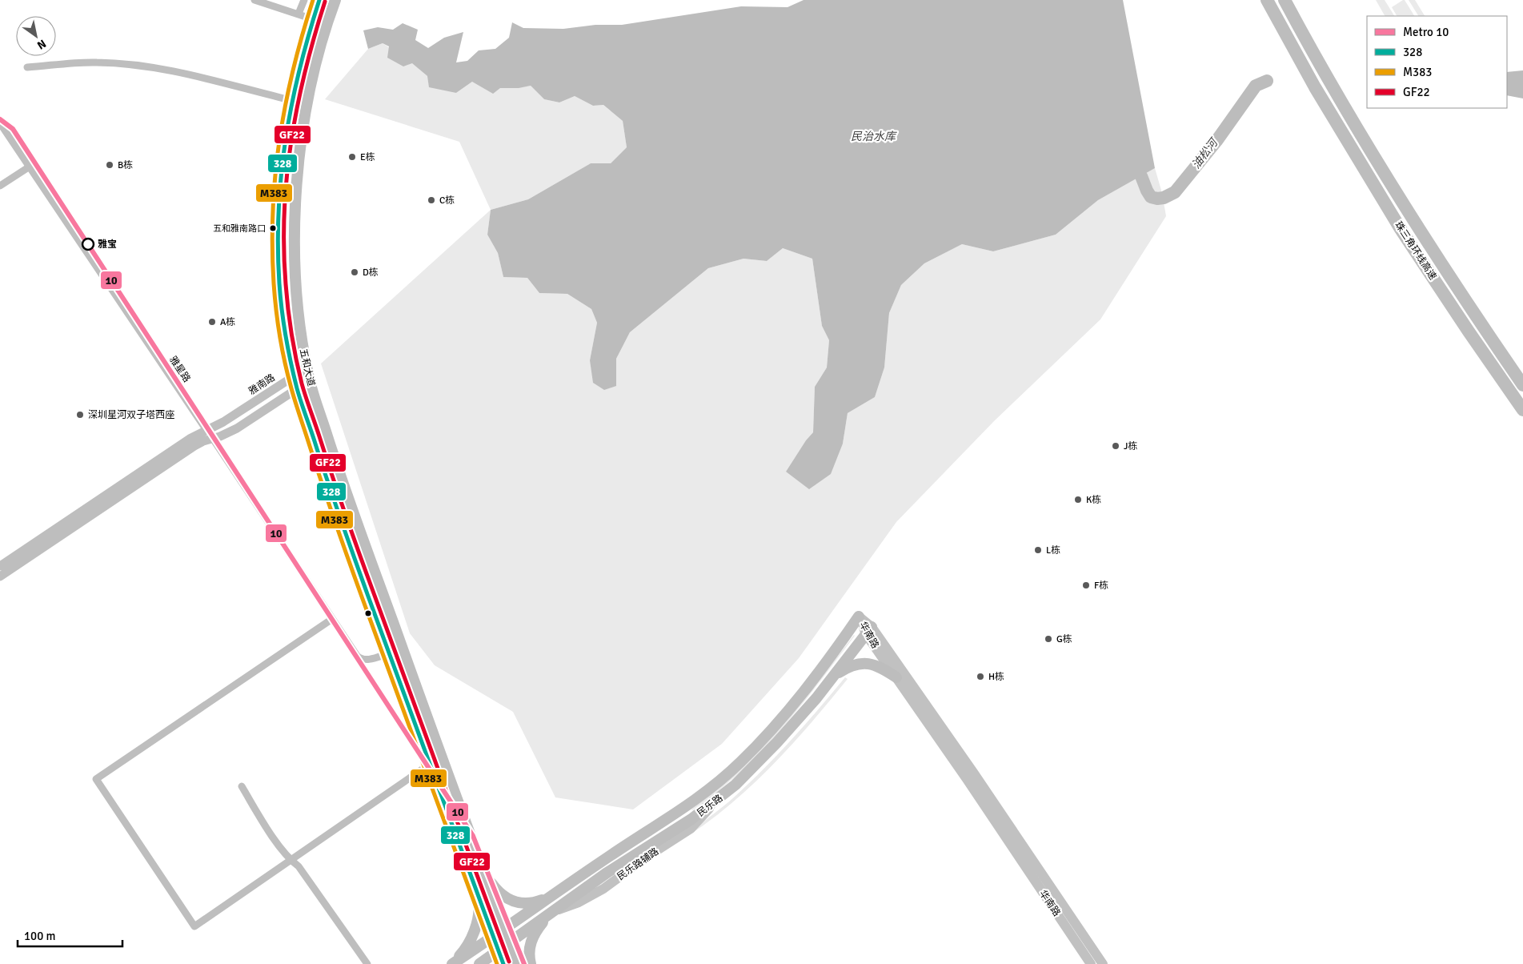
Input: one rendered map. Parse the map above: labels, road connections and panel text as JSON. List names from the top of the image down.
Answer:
{
  "streets": {
    "highway": ["珠三角环线高速"],
    "main road": ["五和大道", "华南路", "民乐路"],
    "street": ["雅星路", "雅南路"]
  },
  "crossings": [
    ["五和大道", "雅南路"],
    ["五和大道", "民乐路"],
    ["雅星路", "雅南路"],
    ["华南路", "民乐路"]
  ],
  "water": ["民治水库", "油松河"],
  "places": [
    "E栋",
    "B栋",
    "C栋",
    "五和雅南路口",
    "雅宝",
    "D栋",
    "A栋",
    "深圳星河双子塔西座",
    "J栋",
    "K栋",
    "L栋",
    "F栋",
    "G栋",
    "H栋"
  ],
  "lines": [
    "transit line 328",
    "transit line M383",
    "transit line GF22",
    "metro line 10"
  ],
  "legend": [
    "Metro 10",
    "328",
    "M383",
    "GF22"
  ],
  "scale_bar": "100 m",
  "north": "bottom right"
}
